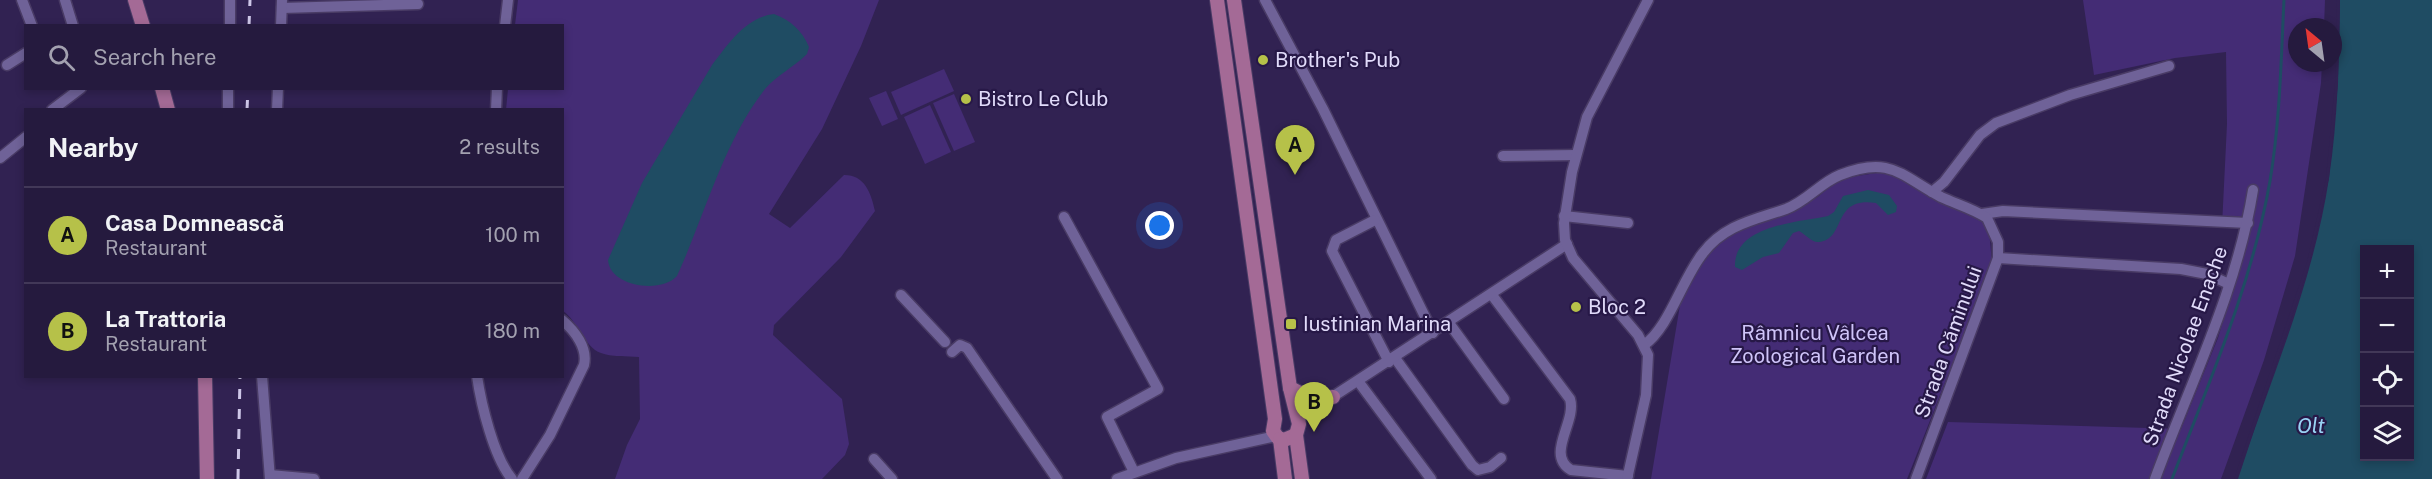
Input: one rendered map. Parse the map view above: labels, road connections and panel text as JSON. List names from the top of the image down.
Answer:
{
  "streets": {
    "street": ["Strada Căminului", "Strada Nicolae Enache"]
  },
  "water": ["Olt"],
  "parks": ["Râmnicu Vâlcea Zoological Garden"],
  "places": {
    "other": ["Brother's Pub", "Bistro Le Club", "Bloc 2"],
    "transit": ["Iustinian Marina"]
  },
  "north": "top left",
  "page": {
    "search": "Search here",
    "heading": ["Nearby", "2 results"],
    "pins": ["A", "B"],
    "list": [
      {
        "mark": "A",
        "name": "Casa Domnească",
        "note": "Restaurant",
        "value": "100 m"
      },
      {
        "mark": "B",
        "name": "La Trattoria",
        "note": "Restaurant",
        "value": "180 m"
      }
    ],
    "map_buttons": ["+", "−"]
  }
}
